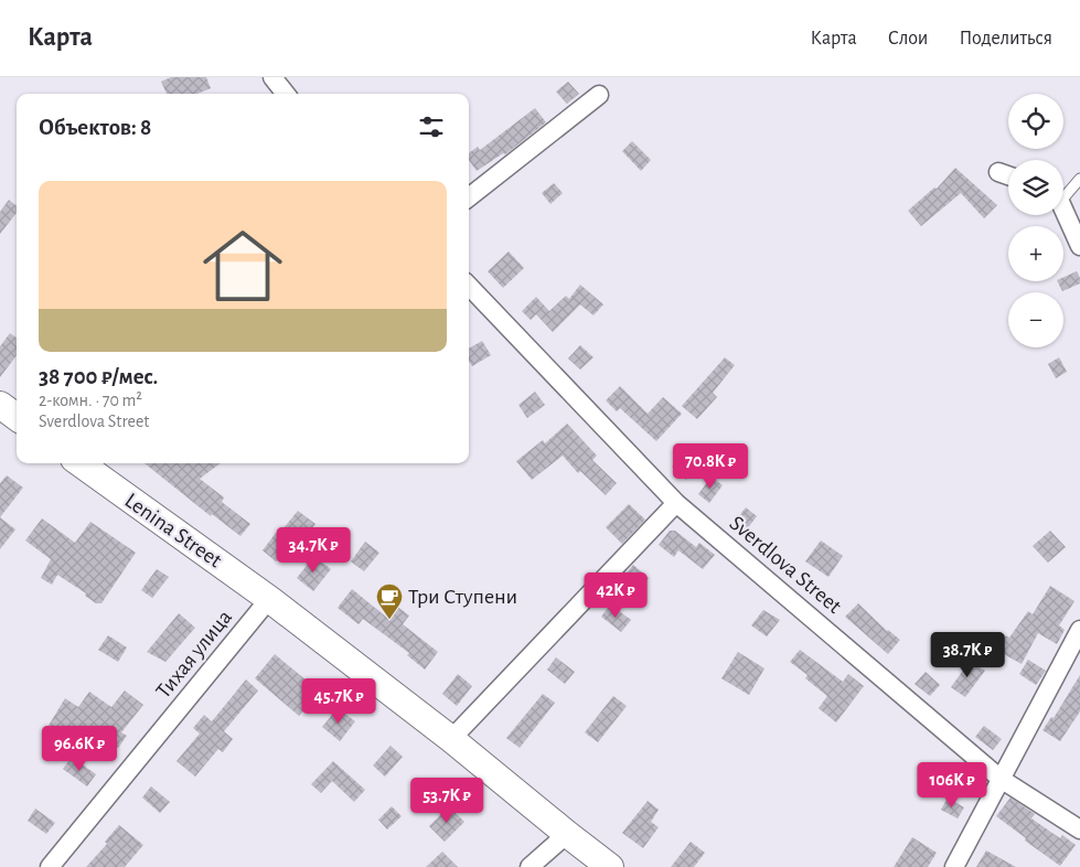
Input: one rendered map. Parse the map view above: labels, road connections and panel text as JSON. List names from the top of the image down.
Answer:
{
  "streets": {
    "main road": ["Lenina Street"],
    "street": ["Sverdlova Street", "Тихая улица"]
  },
  "crossings": [
    ["Lenina Street", "Тихая улица"]
  ],
  "places": {
    "cafe": ["Три Ступени"]
  },
  "page": {
    "header": "Карта",
    "nav": ["Карта", "Слои", "Поделиться"],
    "map_buttons": ["+", "−"],
    "heading": "Объектов: 8",
    "list": [
      {
        "name": "38 700 ₽/мес.",
        "note": "2-комн. · 70 m² · Sverdlova Street"
      }
    ],
    "price": [
      "70.8K ₽",
      "34.7K ₽",
      "42K ₽",
      "38.7K ₽",
      "45.7K ₽",
      "96.6K ₽",
      "106K ₽",
      "53.7K ₽"
    ]
  }
}
